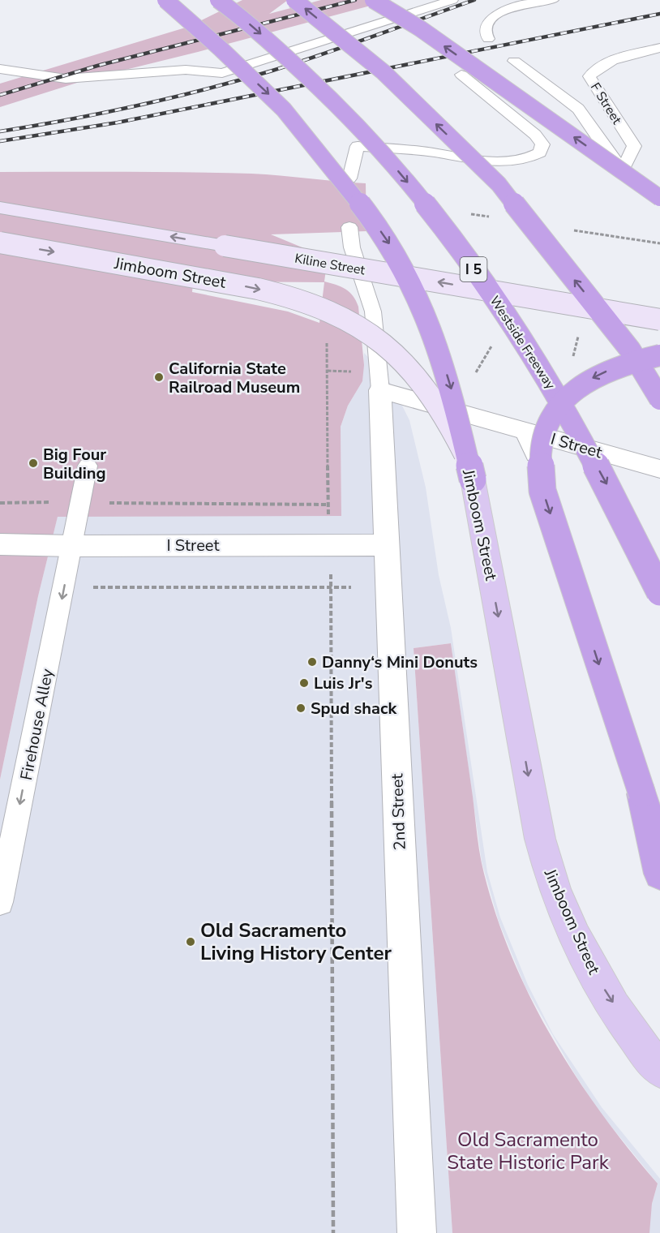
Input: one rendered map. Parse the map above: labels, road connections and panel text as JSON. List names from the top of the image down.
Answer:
{
  "streets": {
    "highway": ["I 5", "Westside Freeway"],
    "main road": ["Kiline Street", "Jimboom Street"],
    "street": ["I Street", "2nd Street"],
    "lane": ["F Street", "Firehouse Alley"]
  },
  "crossings": [
    ["I Street", "Firehouse Alley"],
    ["I Street", "2nd Street"]
  ],
  "one_way": ["Kiline Street", "Jimboom Street", "Firehouse Alley"],
  "parks": ["Old Sacramento State Historic Park"],
  "places": [
    "California State Railroad Museum",
    "Big Four Building",
    "Danny‘s Mini Donuts",
    "Luis Jr's",
    "Spud shack",
    "Old Sacramento Living History Center"
  ]
}
